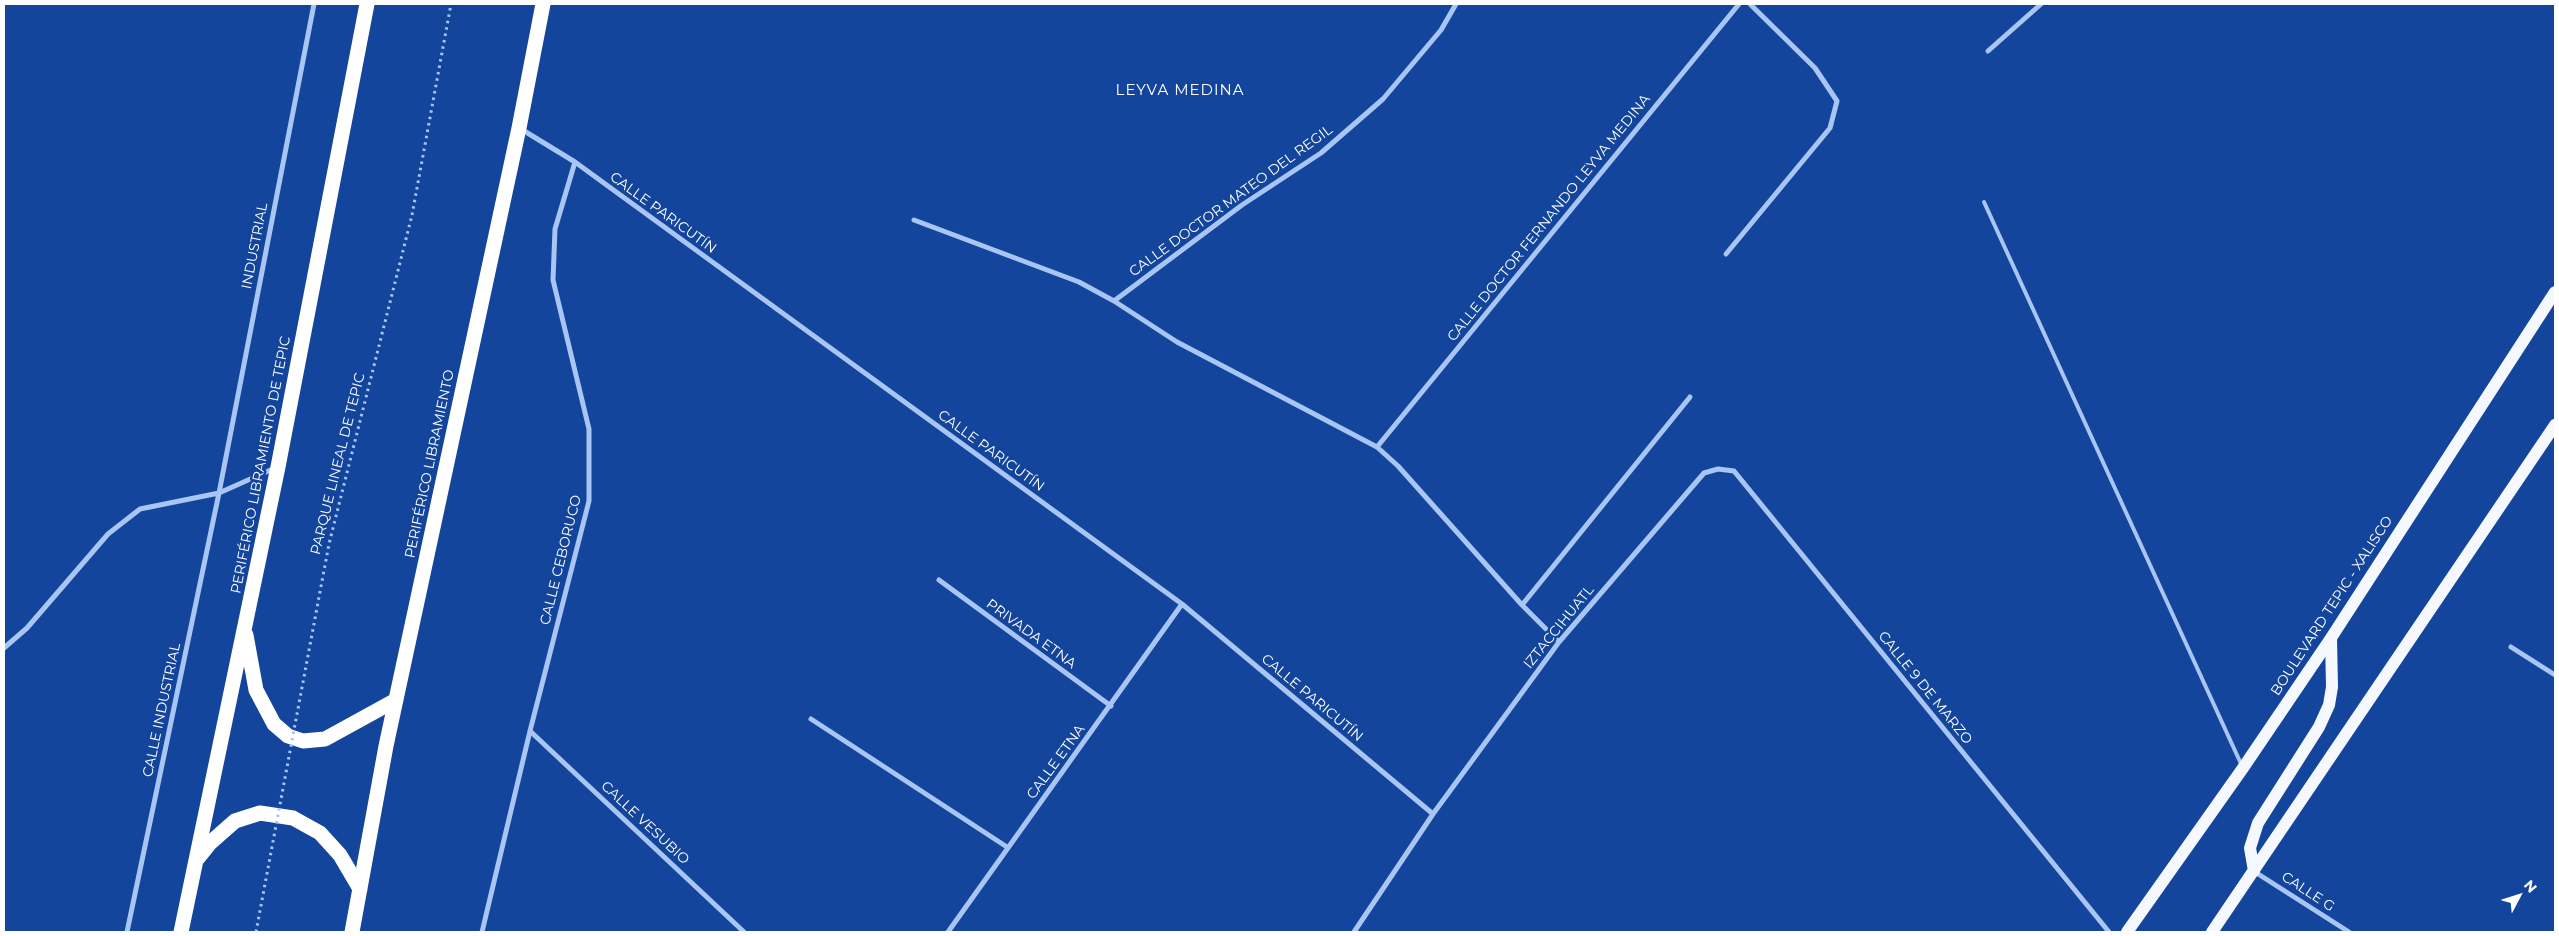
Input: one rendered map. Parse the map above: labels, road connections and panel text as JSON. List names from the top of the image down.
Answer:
{
  "streets": {
    "highway": ["PERIFÉRICO LIBRAMIENTO", "PERIFÉRICO LIBRAMIENTO DE TEPIC"],
    "main road": ["BOULEVARD TEPIC - XALISCO"],
    "street": [
      "CALLE DOCTOR MATEO DEL REGIL",
      "CALLE PARICUTÍN",
      "CALLE DOCTOR FERNANDO LEYVA MEDINA",
      "INDUSTRIAL",
      "CALLE CEBORUCO",
      "IZTACCIHUATL",
      "PRIVADA ETNA",
      "CALLE 9 DE MARZO",
      "CALLE INDUSTRIAL",
      "CALLE ETNA",
      "CALLE VESUBIO",
      "CALLE G"
    ],
    "path": ["PARQUE LINEAL DE TEPIC"]
  },
  "crossings": [
    ["CALLE PARICUTÍN", "PERIFÉRICO LIBRAMIENTO"],
    ["CALLE PARICUTÍN", "CALLE CEBORUCO"],
    ["CALLE PARICUTÍN", "IZTACCIHUATL"],
    ["CALLE PARICUTÍN", "CALLE ETNA"],
    ["INDUSTRIAL", "CALLE INDUSTRIAL"],
    ["CALLE CEBORUCO", "CALLE VESUBIO"],
    ["IZTACCIHUATL", "CALLE 9 DE MARZO"],
    ["PRIVADA ETNA", "CALLE ETNA"]
  ],
  "districts": ["LEYVA MEDINA"],
  "north": "top right"
}
